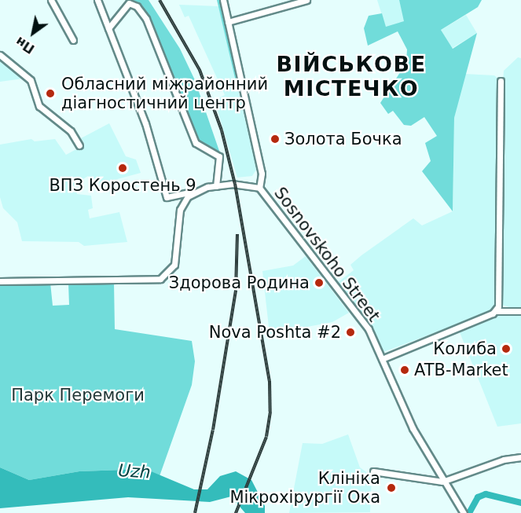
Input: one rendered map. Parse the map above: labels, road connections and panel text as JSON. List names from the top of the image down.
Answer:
{
  "streets": {
    "street": ["Sosnovskoho Street"]
  },
  "districts": ["ВІЙСЬКОВЕ МІСТЕЧКО"],
  "water": ["Uzh"],
  "parks": ["Парк Перемоги"],
  "places": [
    "Обласний міжрайонний діагностичний центр",
    "Золота Бочка",
    "ВПЗ Коростень 9",
    "Здорова Родина",
    "Nova Poshta #2",
    "Колиба",
    "ATB-Market",
    "Клініка Мікрохірургії Ока"
  ],
  "north": "bottom left"
}
